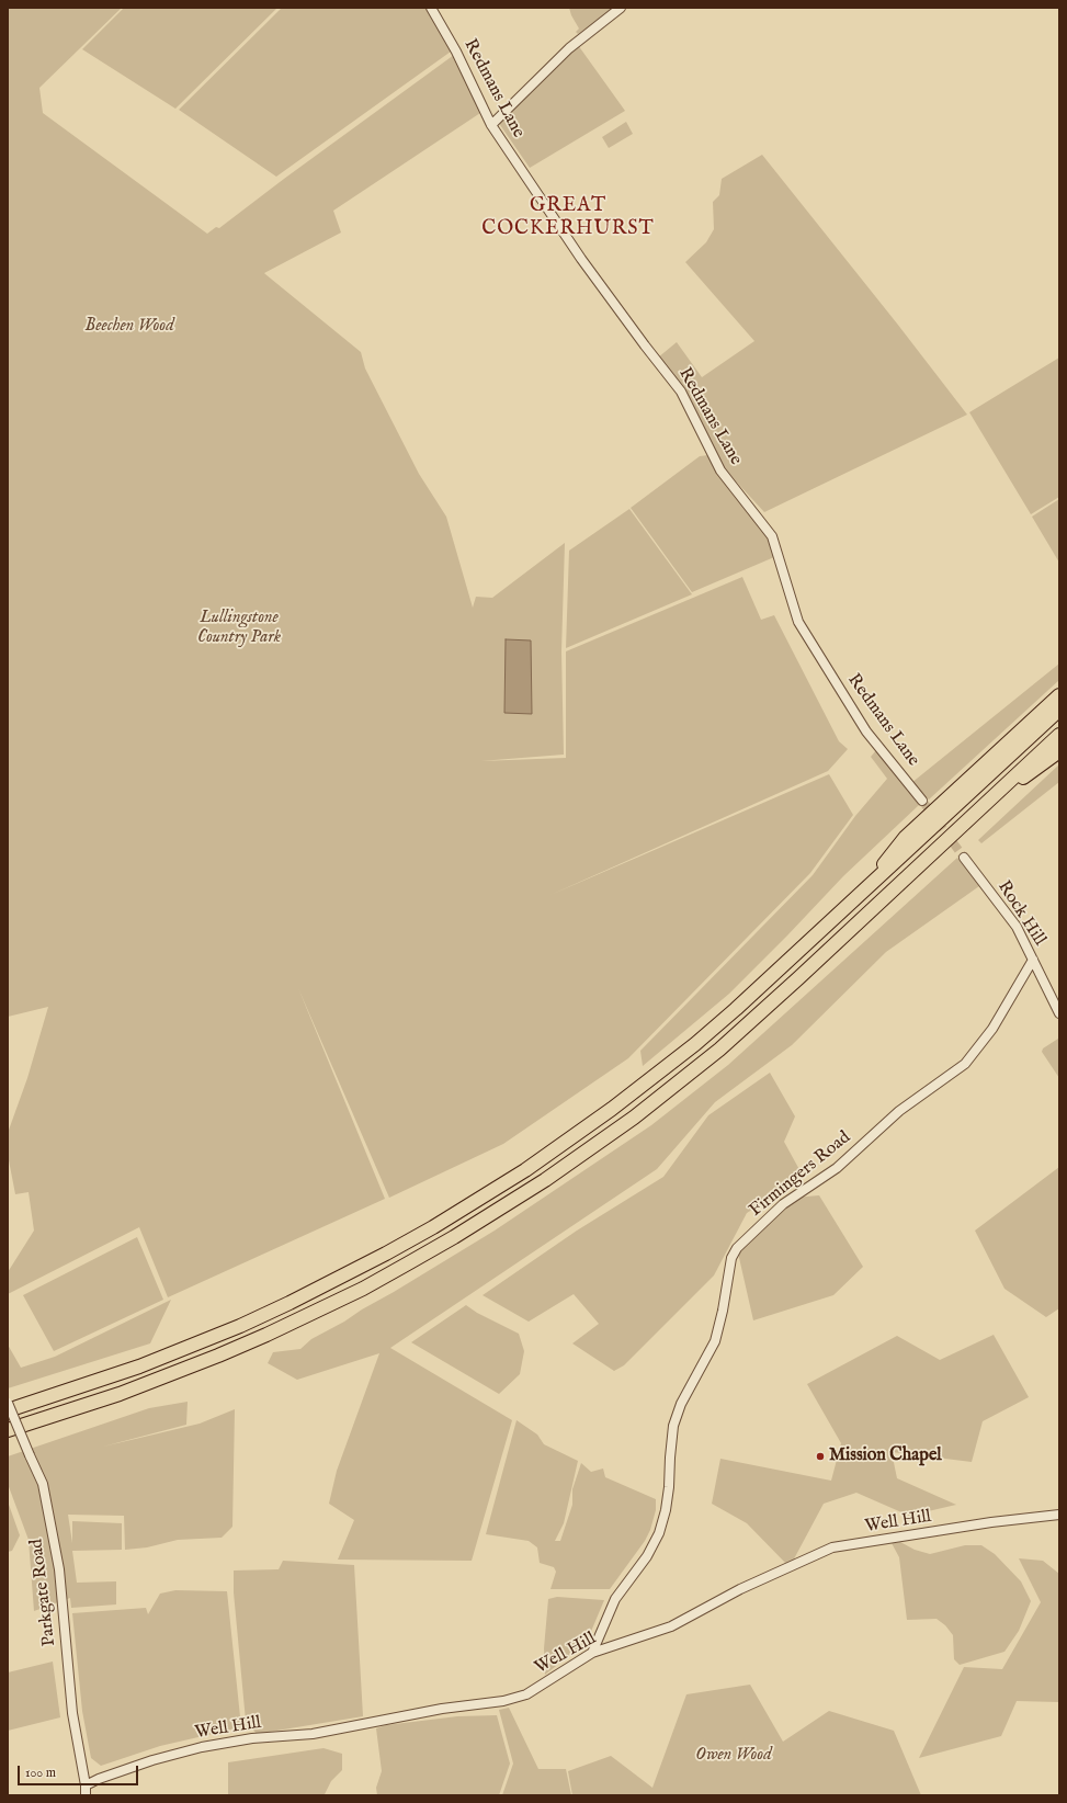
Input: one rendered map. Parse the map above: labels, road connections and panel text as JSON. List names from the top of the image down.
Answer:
{
  "streets": {
    "street": [
      "Redmans Lane",
      "Rock Hill",
      "Firmingers Road",
      "Well Hill",
      "Parkgate Road"
    ]
  },
  "crossings": [
    ["Rock Hill", "Firmingers Road"],
    ["Firmingers Road", "Well Hill"],
    ["Well Hill", "Parkgate Road"]
  ],
  "districts": ["GREAT COCKERHURST"],
  "parks": ["Beechen Wood", "Lullingstone Country Park", "Owen Wood"],
  "places": ["Mission Chapel"],
  "scale_bar": "100 m"
}
